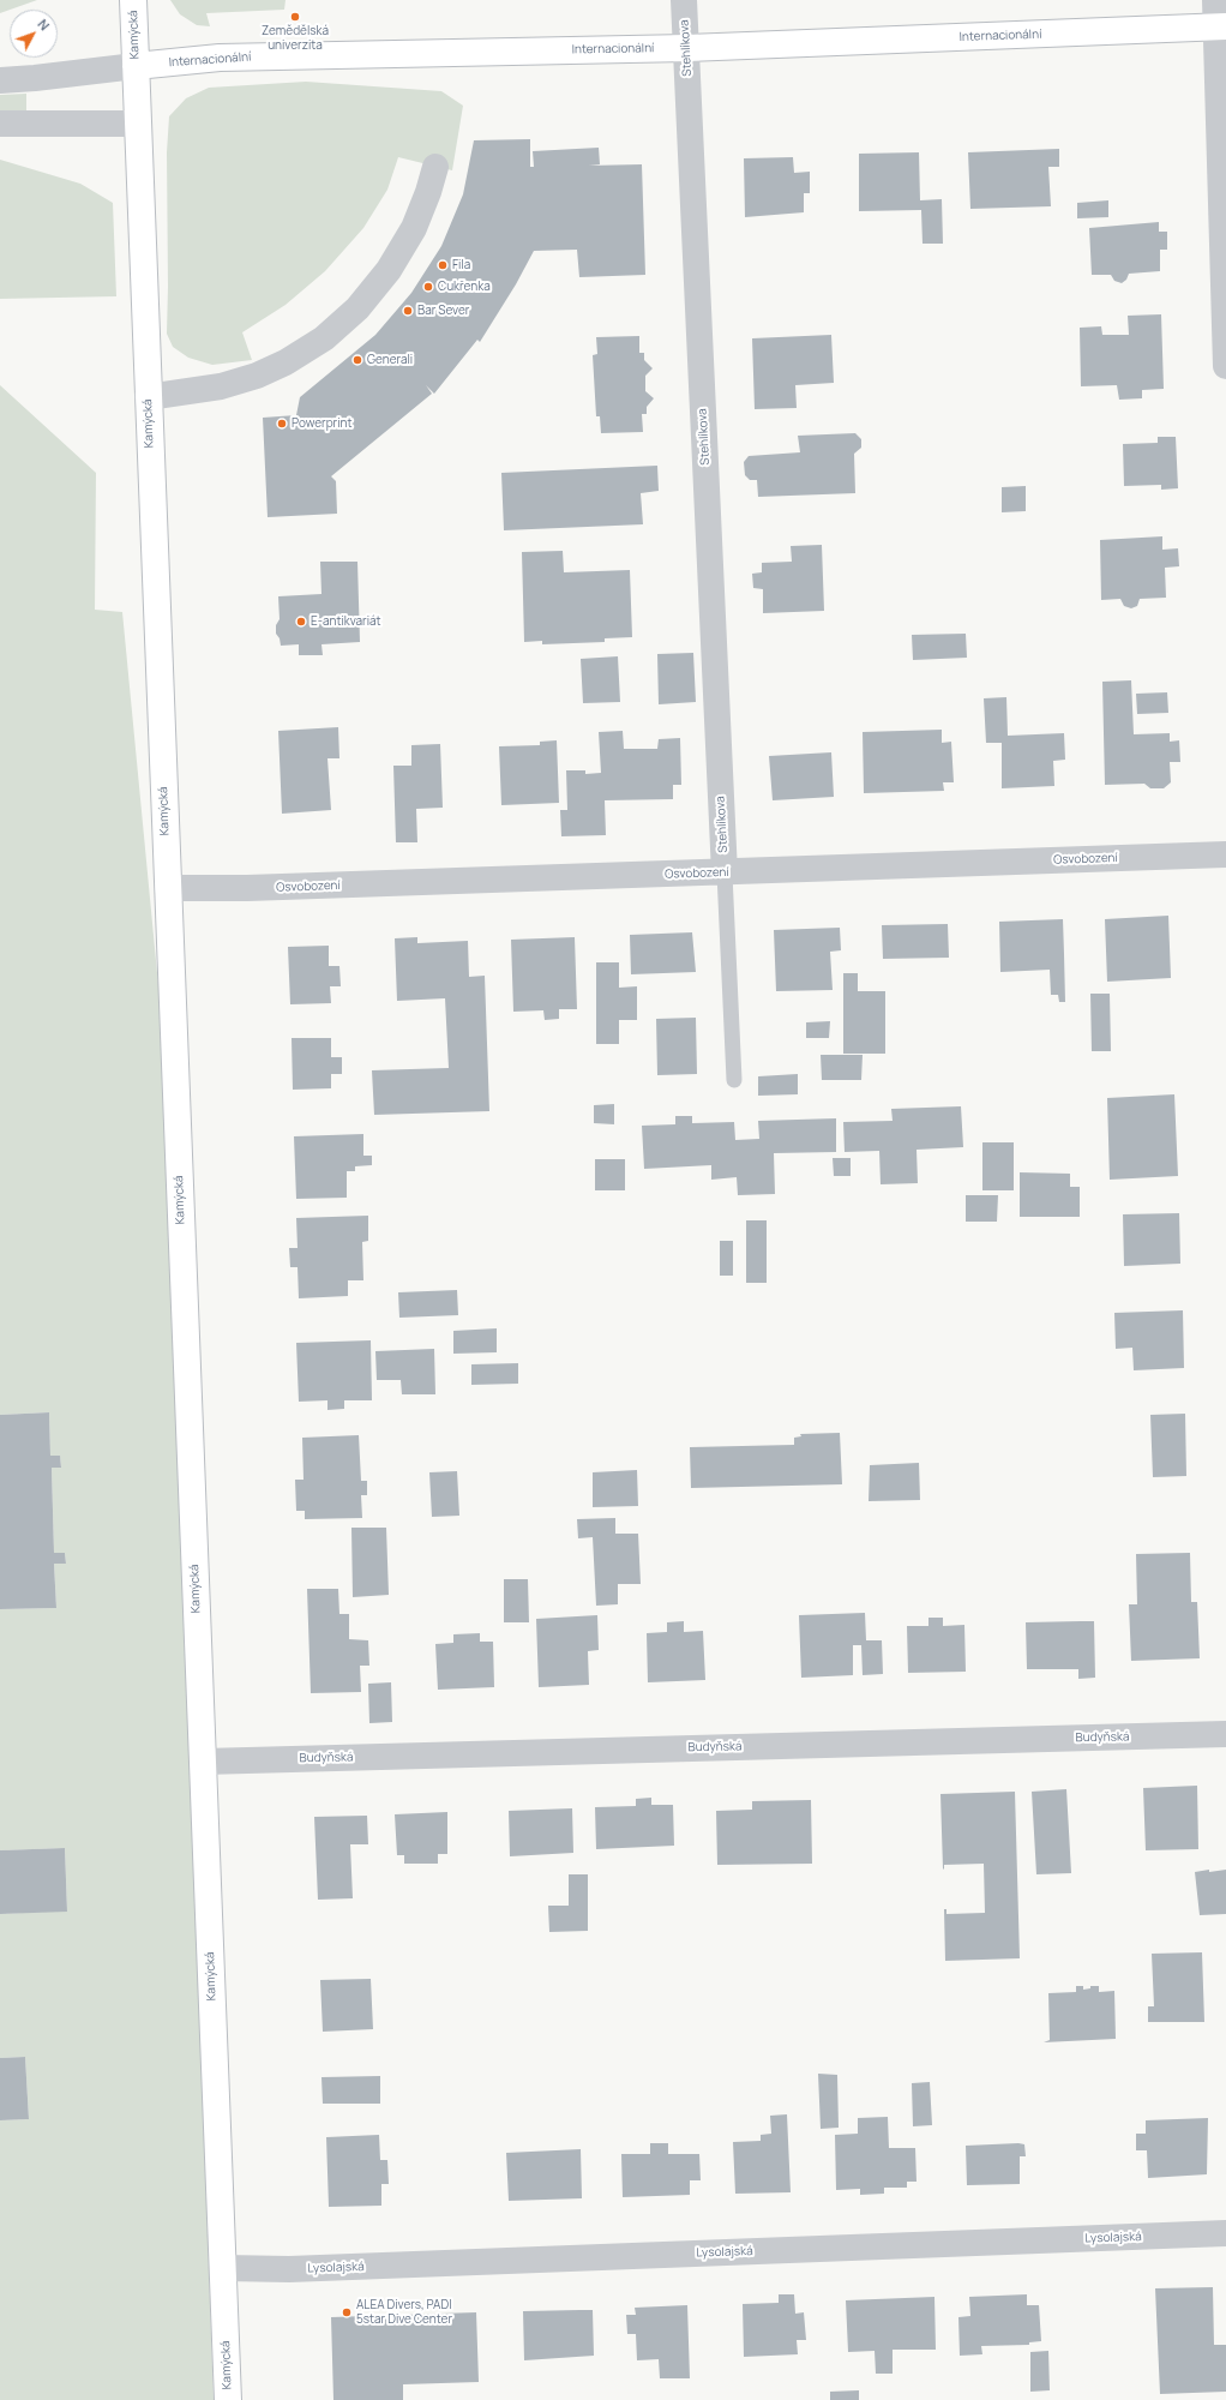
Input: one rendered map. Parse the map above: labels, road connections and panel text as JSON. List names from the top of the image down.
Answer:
{
  "streets": {
    "main road": ["Kamýcká", "Internacionální"],
    "street": [
      "Stehlíkova",
      "Osvobození",
      "Budyňská",
      "Lysolajská"
    ]
  },
  "crossings": [
    ["Kamýcká", "Internacionální"],
    ["Kamýcká", "Osvobození"],
    ["Kamýcká", "Budyňská"],
    ["Kamýcká", "Lysolajská"],
    ["Internacionální", "Stehlíkova"],
    ["Stehlíkova", "Osvobození"]
  ],
  "places": [
    "Zemědělská univerzita",
    "Fila",
    "Cukřenka",
    "Bar Sever",
    "Generali",
    "Powerprint",
    "E-antikvariát",
    "ALEA Divers, PADI 5star Dive Center"
  ],
  "north": "top right"
}
